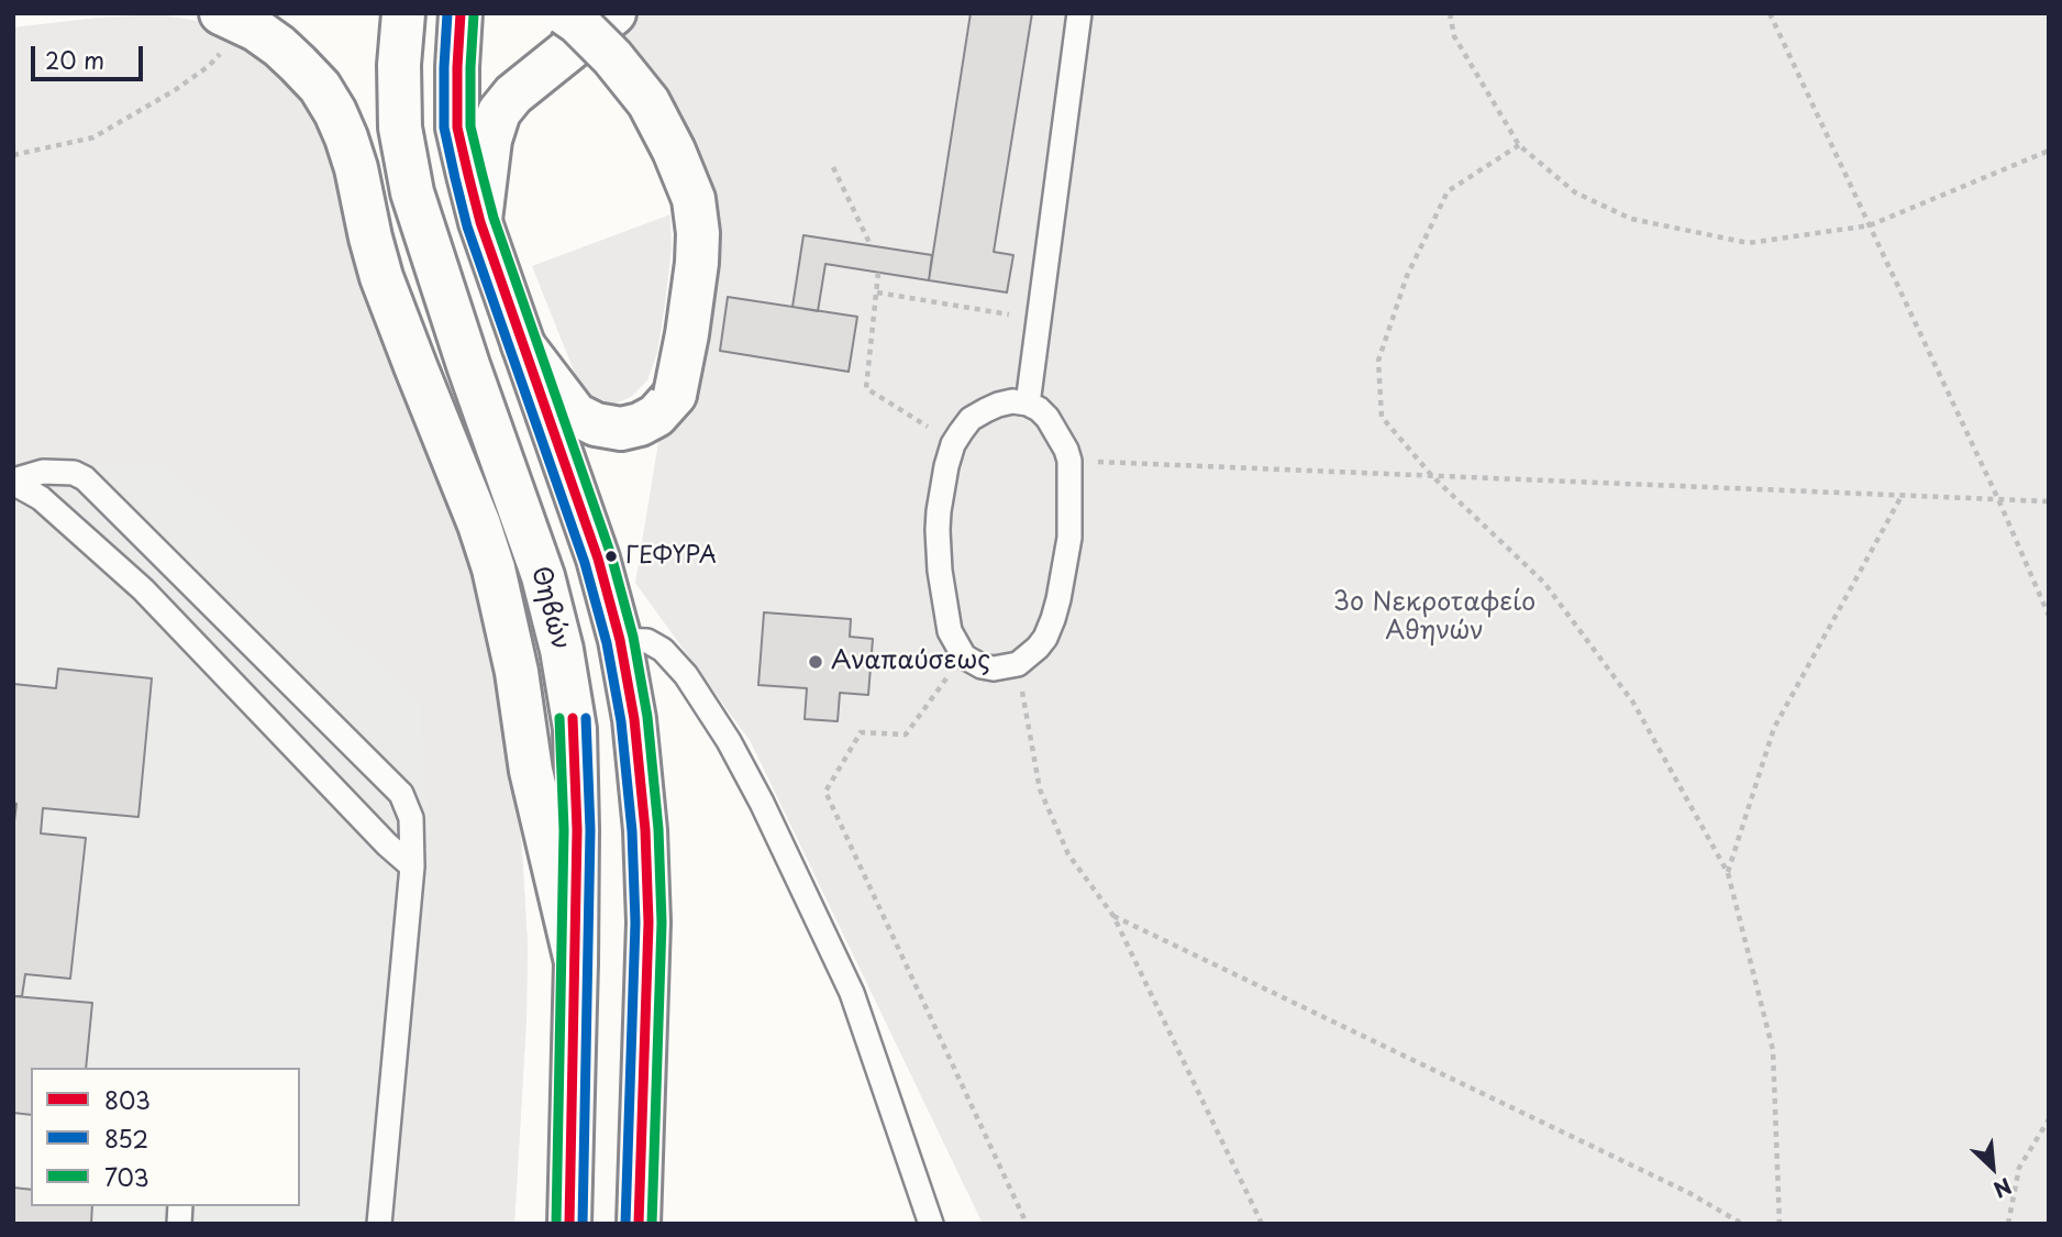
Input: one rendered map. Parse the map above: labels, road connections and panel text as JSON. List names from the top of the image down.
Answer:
{
  "streets": {
    "main road": ["Θηβών"]
  },
  "parks": ["3ο Νεκροταφείο Αθηνών"],
  "places": ["ΓΕΦΥΡΑ", "Αναπαύσεως"],
  "lines": ["transit line 803", "transit line 852", "transit line 703"],
  "legend": ["803", "852", "703"],
  "scale_bar": "20 m",
  "north": "bottom right"
}
